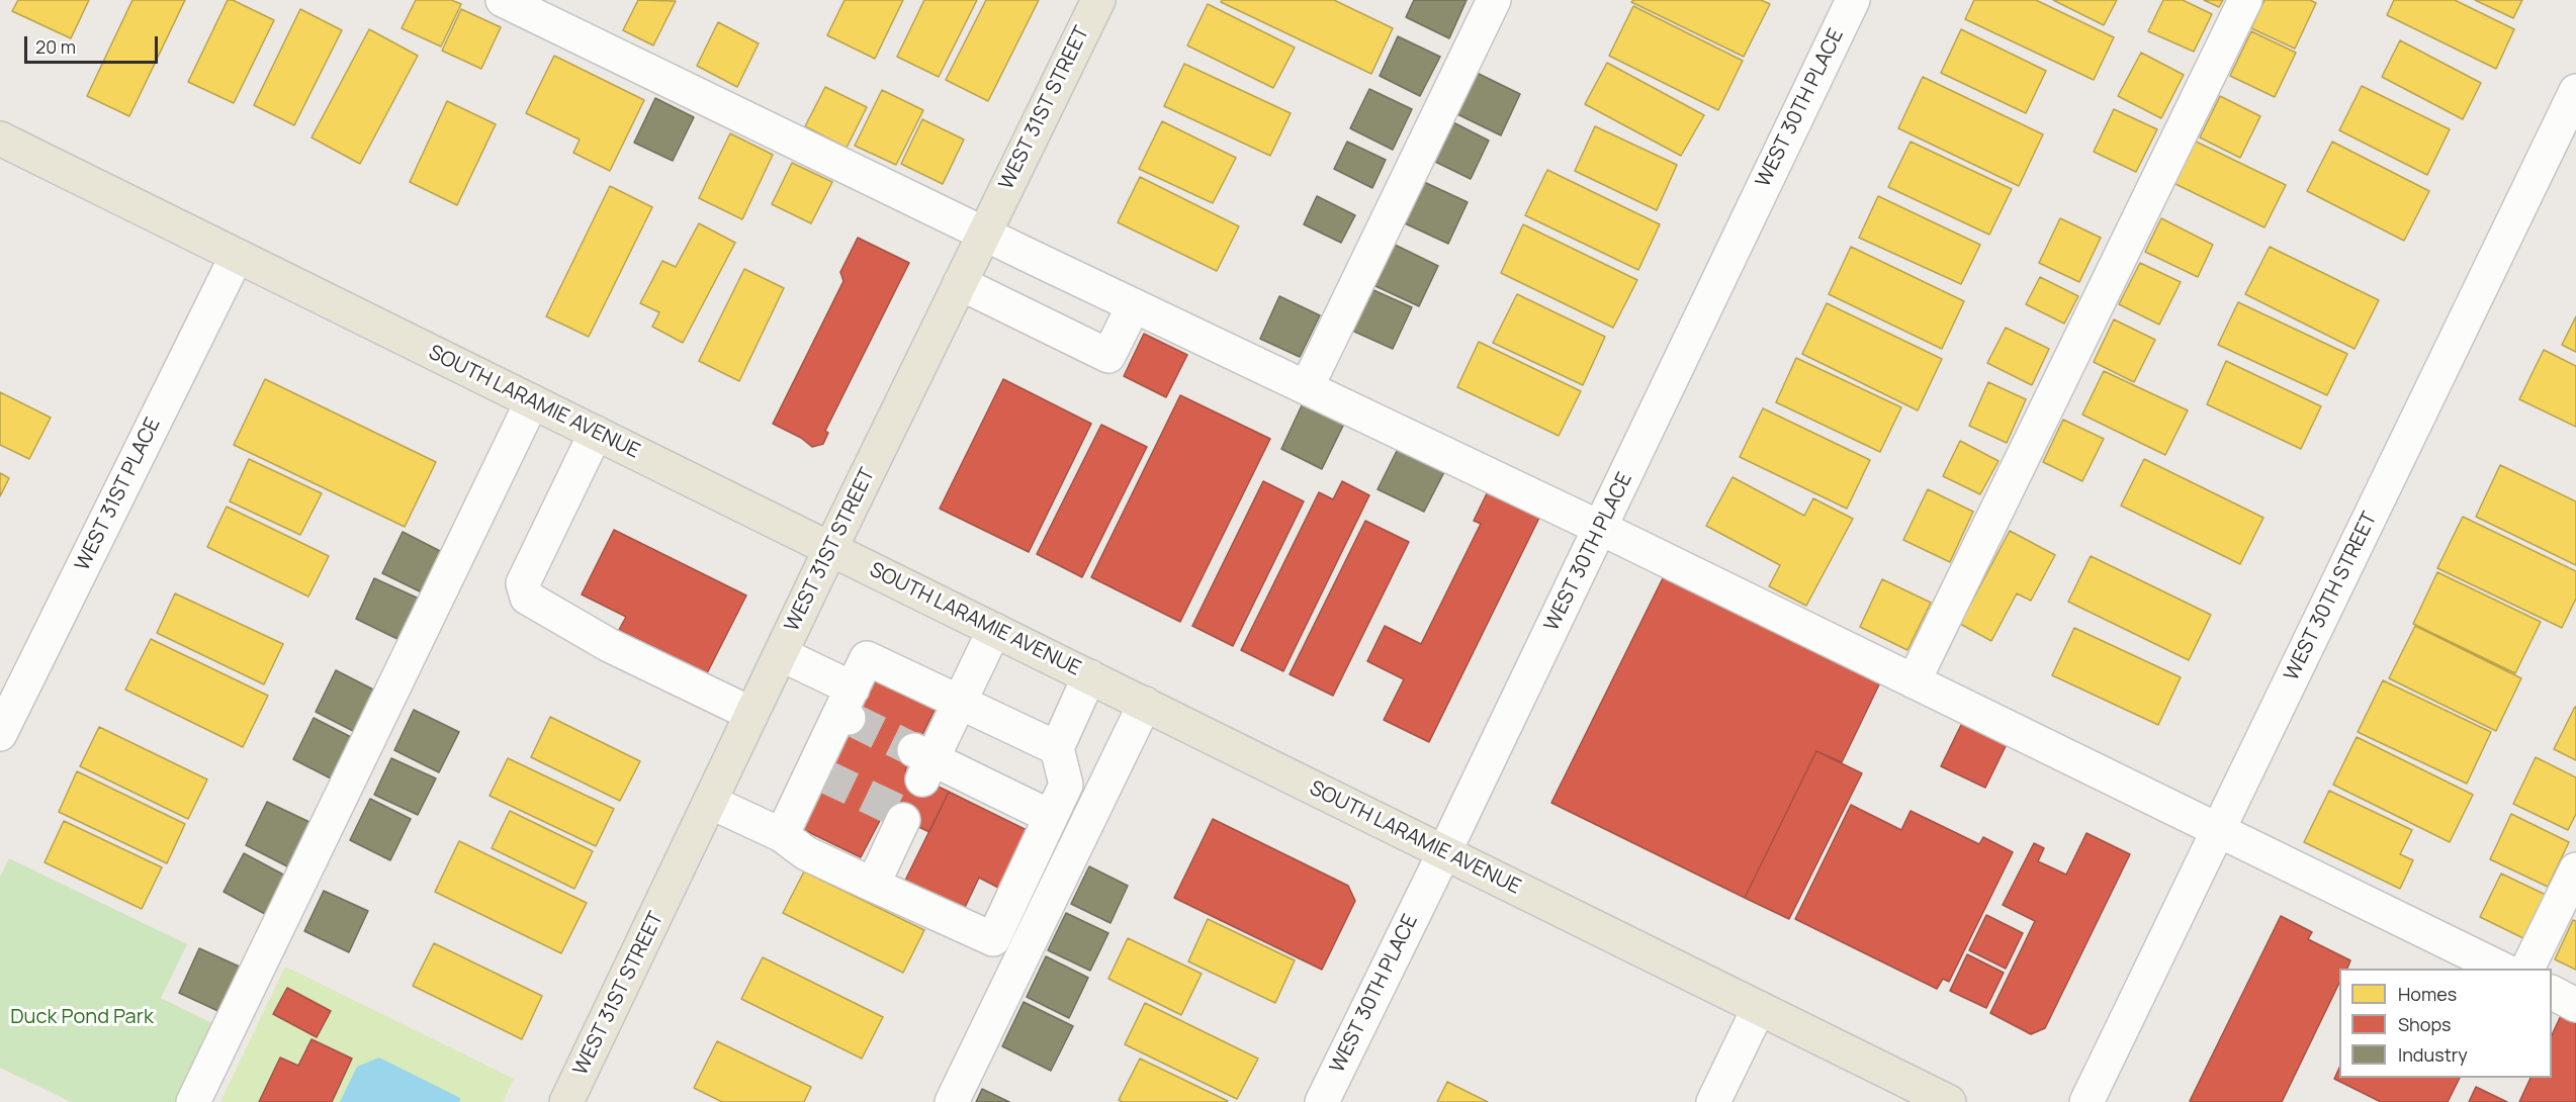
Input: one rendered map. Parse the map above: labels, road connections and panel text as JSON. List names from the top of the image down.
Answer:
{
  "streets": {
    "main road": ["WEST 31ST STREET", "SOUTH LARAMIE AVENUE"],
    "street": ["WEST 30TH PLACE", "WEST 31ST PLACE", "WEST 30TH STREET"]
  },
  "crossings": [
    ["WEST 31ST STREET", "SOUTH LARAMIE AVENUE"],
    ["WEST 30TH PLACE", "SOUTH LARAMIE AVENUE"],
    ["SOUTH LARAMIE AVENUE", "WEST 31ST PLACE"]
  ],
  "parks": ["Duck Pond Park"],
  "legend": ["Homes", "Shops", "Industry"],
  "scale_bar": "20 m"
}
